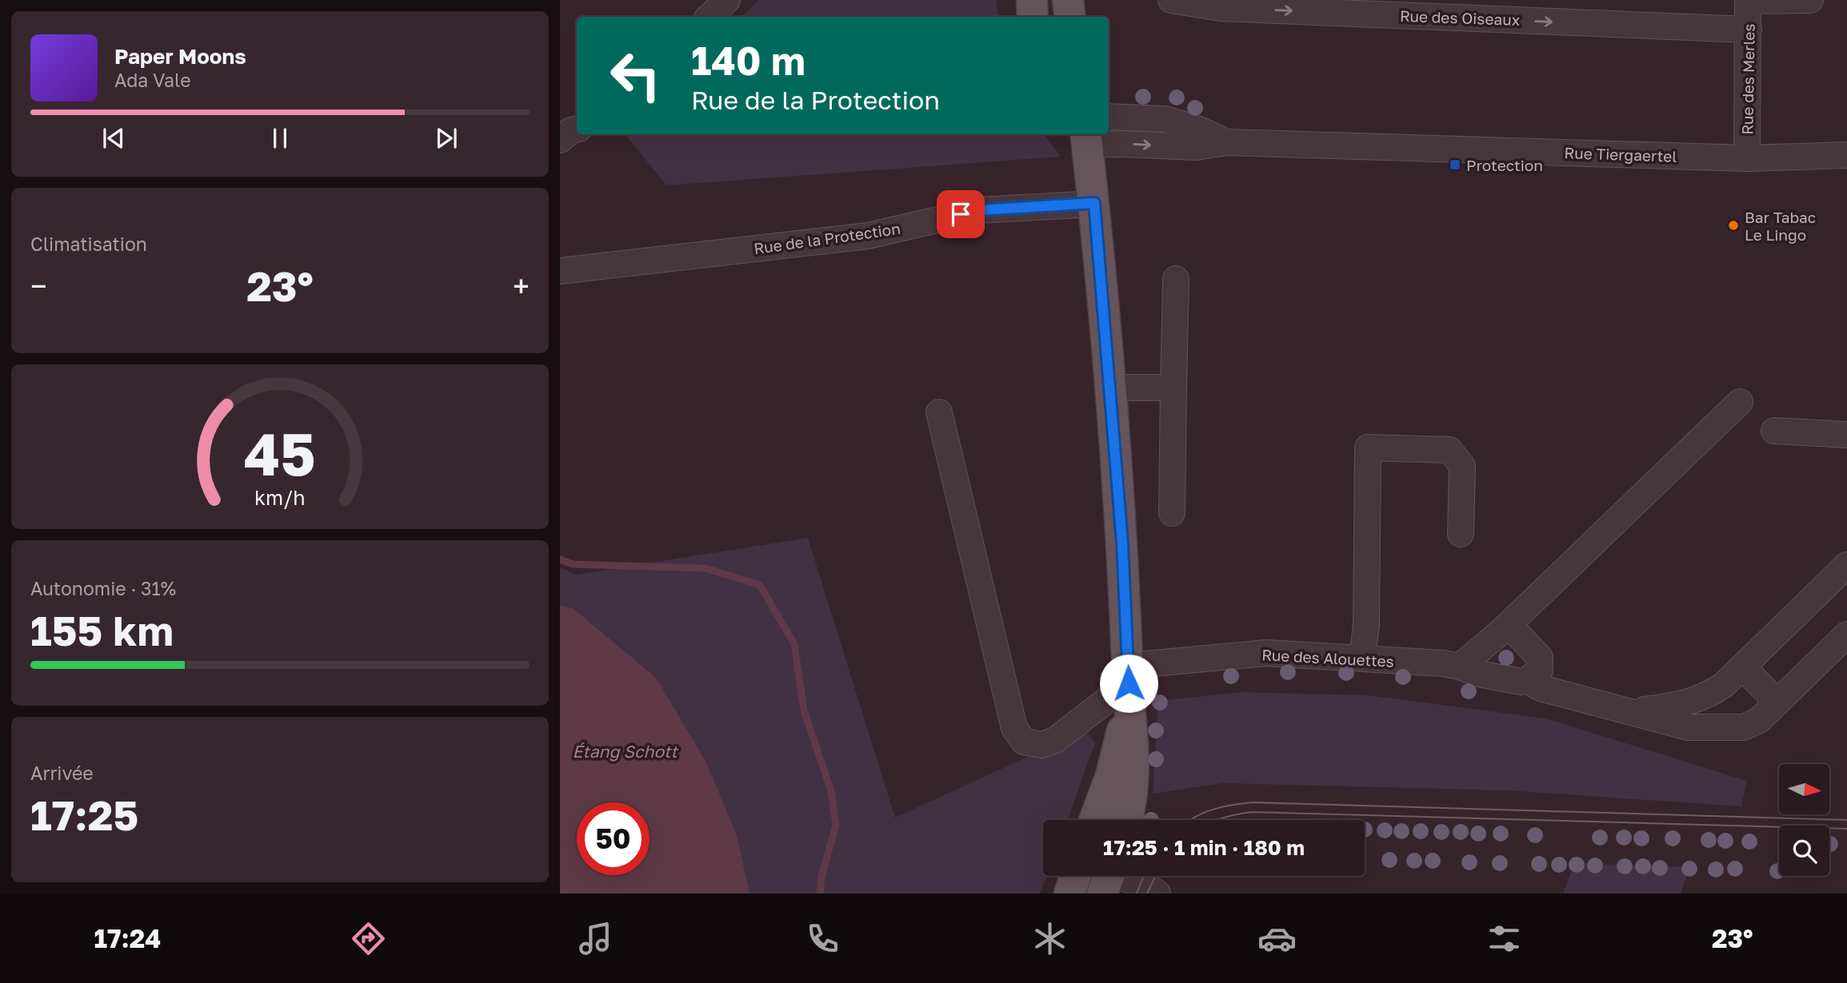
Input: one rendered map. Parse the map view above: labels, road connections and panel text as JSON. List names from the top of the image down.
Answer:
{
  "streets": {
    "street": [
      "Rue des Oiseaux",
      "Rue des Merles",
      "Rue Tiergaertel",
      "Rue de la Protection",
      "Rue des Alouettes"
    ]
  },
  "crossings": [
    ["Rue des Oiseaux", "Rue des Merles"],
    ["Rue des Merles", "Rue Tiergaertel"]
  ],
  "one_way": ["Rue des Oiseaux"],
  "water": ["Étang Schott"],
  "places": {
    "transit": ["Protection"],
    "other": ["Bar Tabac Le Lingo"]
  },
  "north": "right",
  "page": {
    "turn": ["140 m", "Rue de la Protection"],
    "song": ["Paper Moons", "Ada Vale"],
    "tile": [
      "Climatisation",
      ["Autonomie · 31%", "155 km"],
      ["Arrivée", "17:25"]
    ],
    "heat": ["−", "23°", "+"],
    "limit": "50",
    "trip": "17:25 · 1 min · 180 m",
    "tabs": ["17:24", "23°"],
    "gauge": ["45", "km/h"]
  }
}
